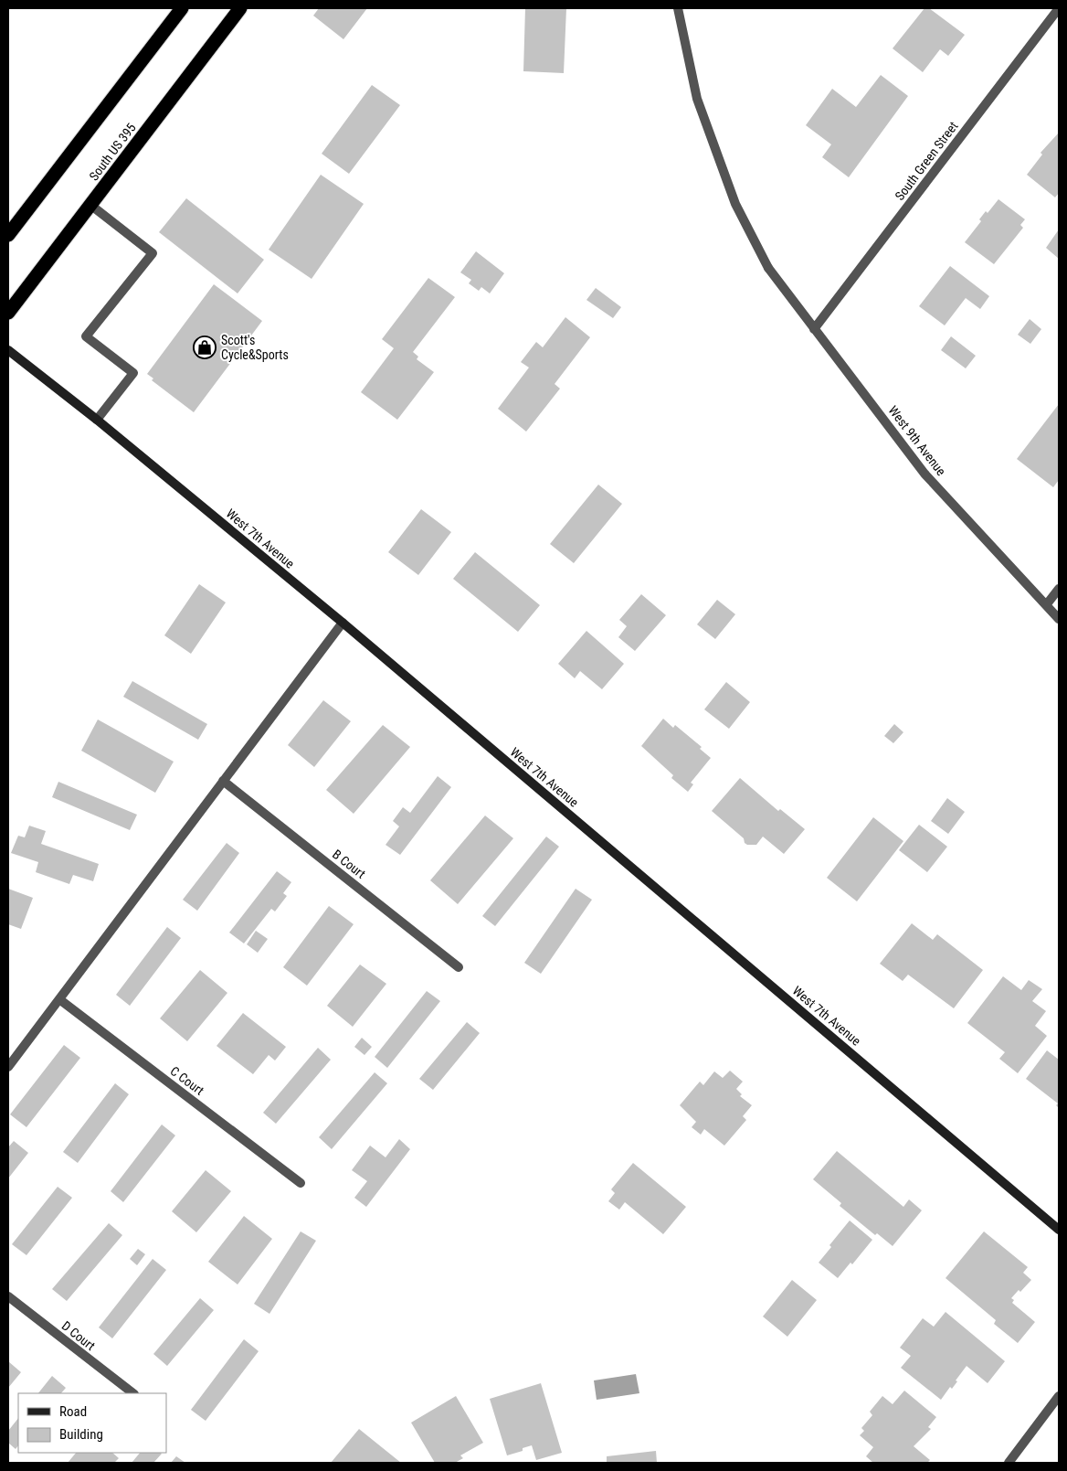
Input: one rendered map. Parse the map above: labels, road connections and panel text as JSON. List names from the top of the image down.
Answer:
{
  "streets": {
    "highway": ["South US 395"],
    "street": [
      "South Green Street",
      "West 9th Avenue",
      "West 7th Avenue",
      "B Court",
      "C Court",
      "D Court"
    ]
  },
  "crossings": [
    ["South Green Street", "West 9th Avenue"]
  ],
  "places": {
    "shop": ["Scott's Cycle&Sports"]
  },
  "legend": ["Road", "Building"]
}
